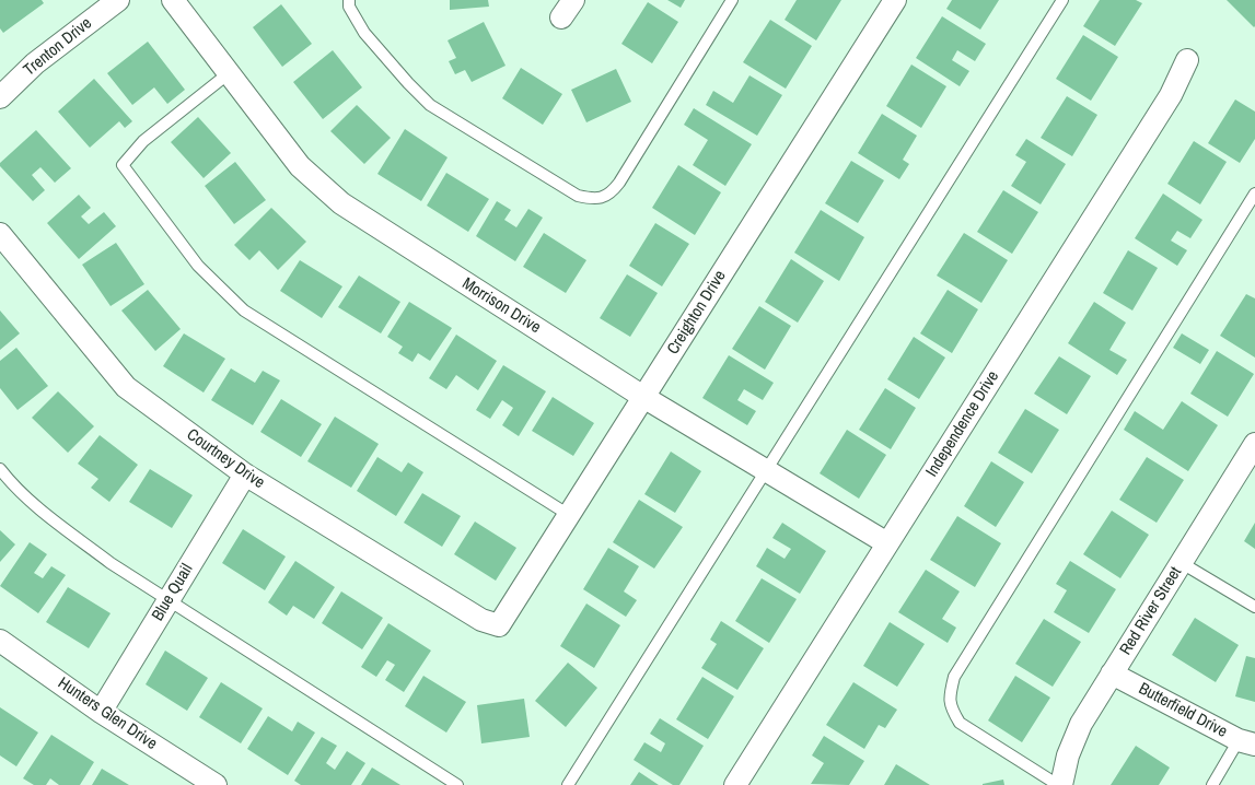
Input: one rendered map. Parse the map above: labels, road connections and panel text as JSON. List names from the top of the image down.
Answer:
{
  "streets": {
    "street": [
      "Trenton Drive",
      "Morrison Drive",
      "Creighton Drive",
      "Independence Drive",
      "Courtney Drive",
      "Blue Quail",
      "Red River Street",
      "Butterfield Drive",
      "Hunters Glen Drive"
    ]
  },
  "crossings": [
    ["Morrison Drive", "Creighton Drive"],
    ["Morrison Drive", "Independence Drive"],
    ["Creighton Drive", "Courtney Drive"],
    ["Courtney Drive", "Blue Quail"],
    ["Blue Quail", "Hunters Glen Drive"],
    ["Red River Street", "Butterfield Drive"]
  ]
}
